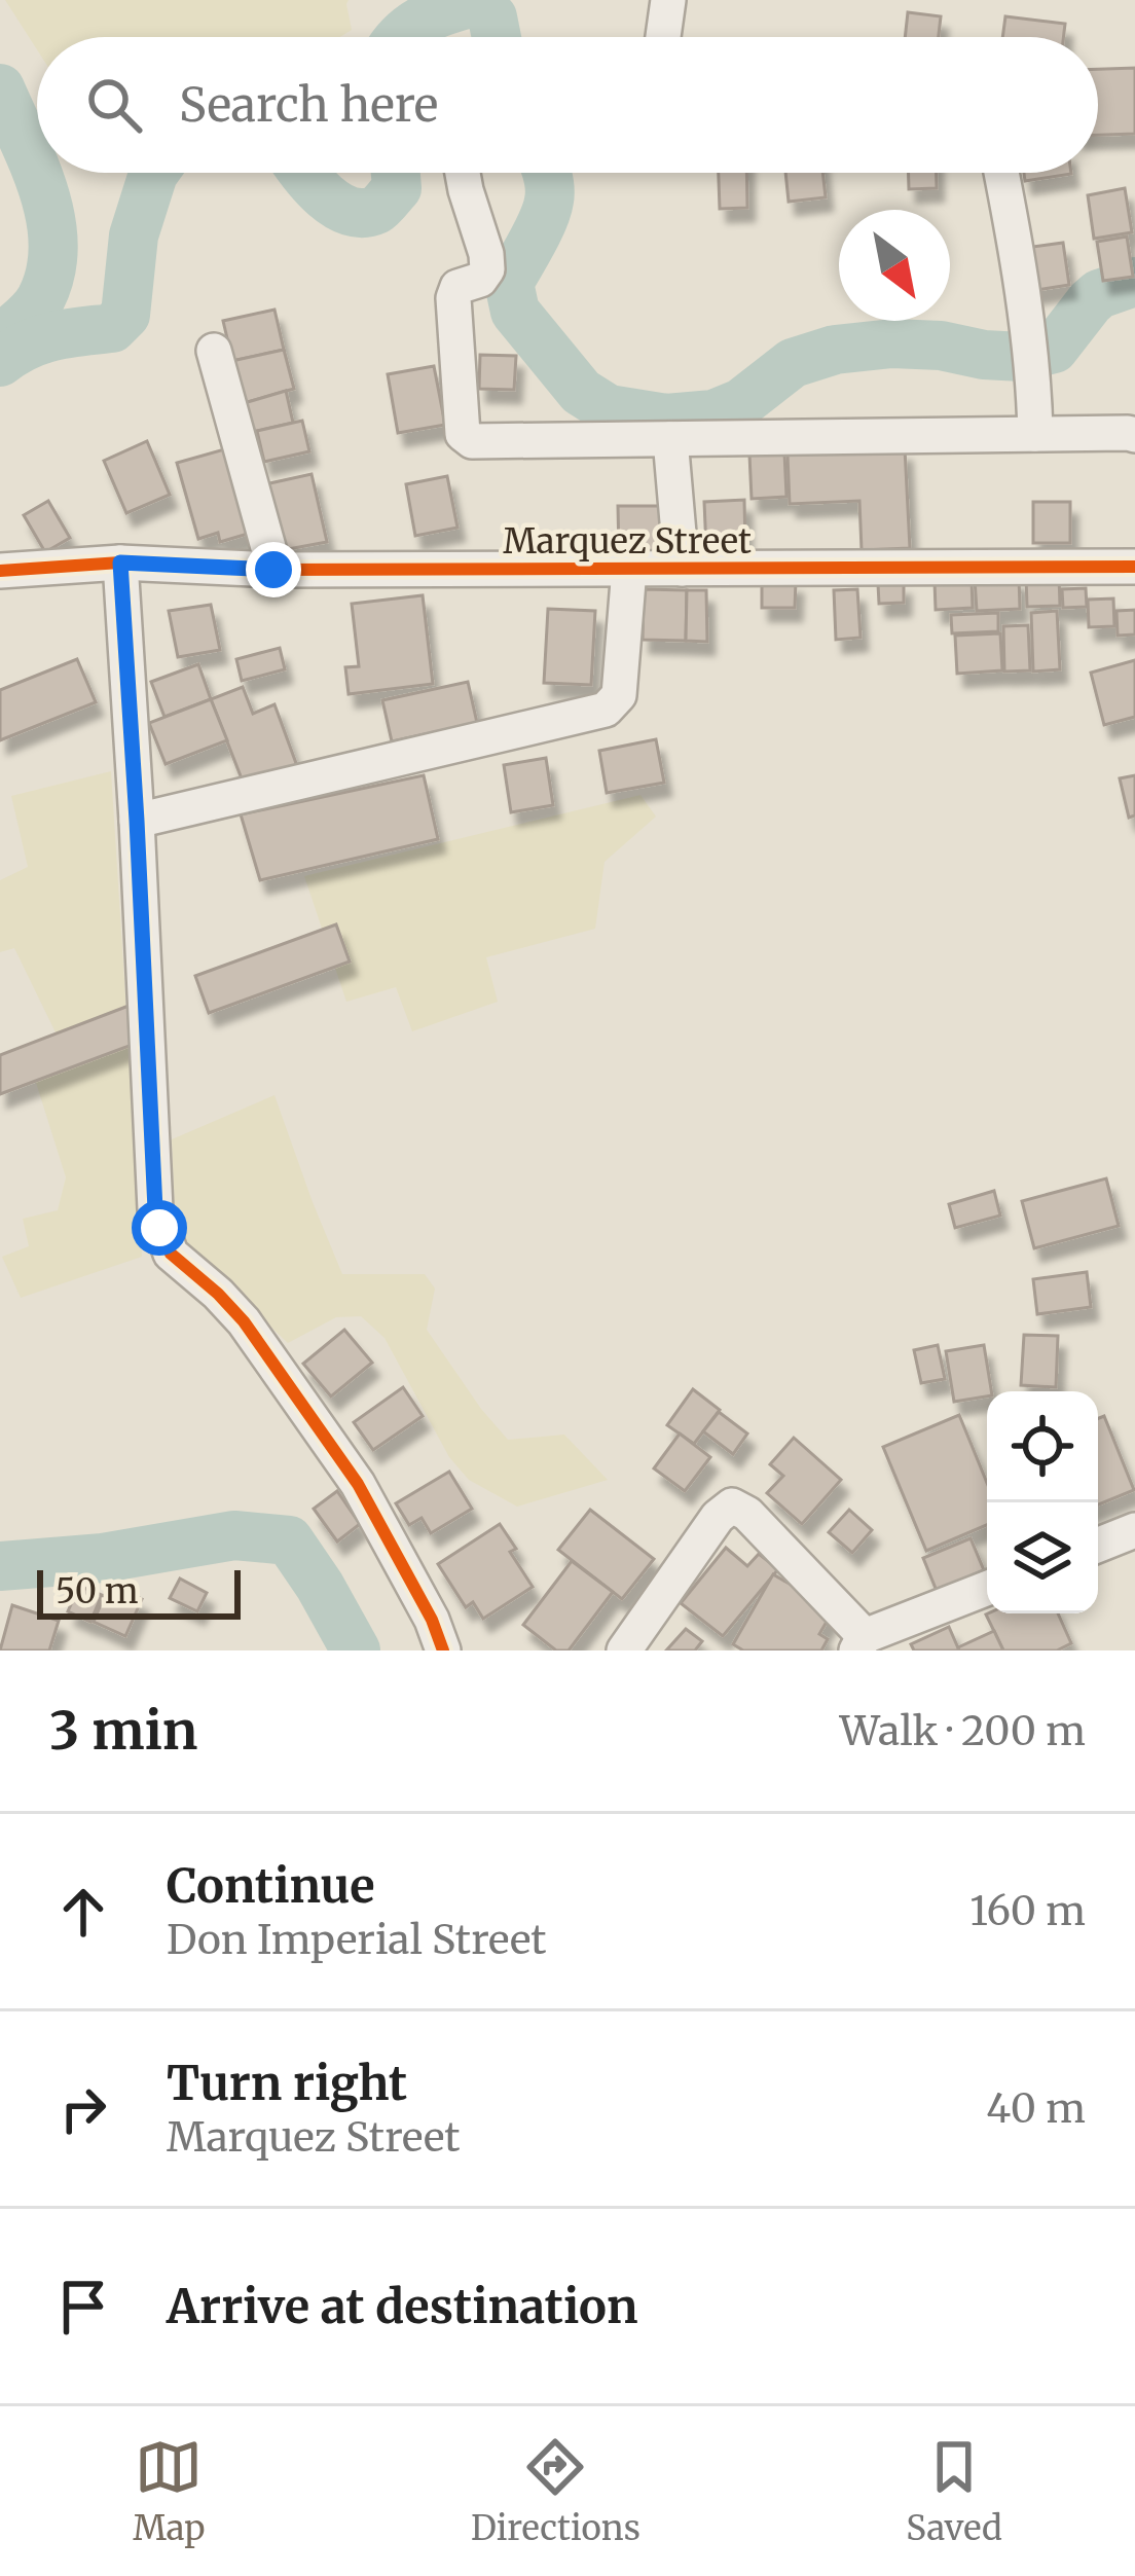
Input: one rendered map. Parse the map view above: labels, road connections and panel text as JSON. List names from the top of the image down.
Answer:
{
  "streets": {
    "street": ["Marquez Street"]
  },
  "scale_bar": "50 m",
  "north": "bottom right",
  "page": {
    "search": "Search here",
    "scale": "50 m",
    "heading": ["3 min", "Walk · 200 m"],
    "list": [
      ["Continue", "Don Imperial Street", "160 m"],
      ["Turn right", "Marquez Street", "40 m"],
      "Arrive at destination"
    ],
    "nav": ["Map", "Directions", "Saved"]
  }
}
